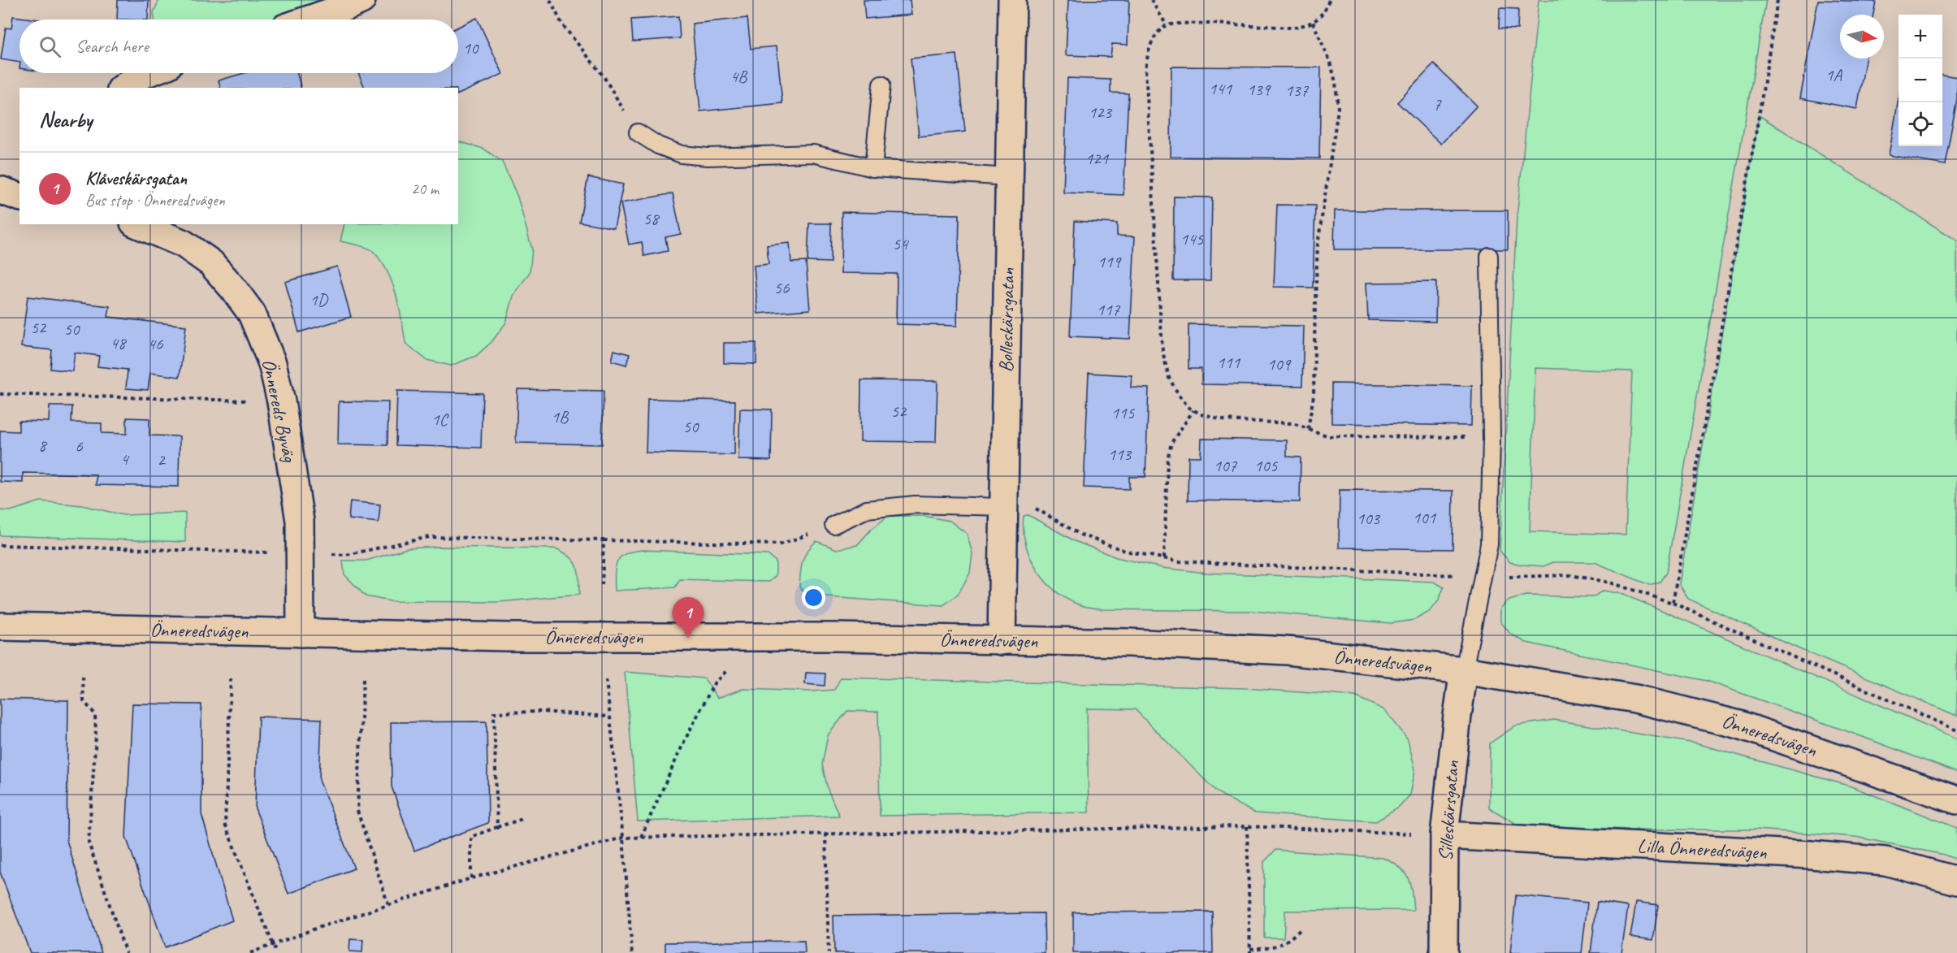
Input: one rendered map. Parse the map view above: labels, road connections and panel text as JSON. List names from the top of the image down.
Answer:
{
  "streets": {
    "street": [
      "Bolleskärsgatan",
      "Önnereds Byväg",
      "Önneredsvägen",
      "Silleskärsgatan",
      "Lilla Önneredsvägen"
    ]
  },
  "crossings": [
    ["Bolleskärsgatan", "Önneredsvägen"],
    ["Önnereds Byväg", "Önneredsvägen"],
    ["Önneredsvägen", "Silleskärsgatan"],
    ["Silleskärsgatan", "Lilla Önneredsvägen"]
  ],
  "house_numbers": [
    "10",
    "1A",
    "4B",
    "141",
    "139",
    "137",
    "7",
    "123",
    "121",
    "58",
    "145",
    "54",
    "119",
    "56",
    "1D",
    "117",
    "52",
    "50",
    "48",
    "46",
    "111",
    "109",
    "52",
    "115",
    "1B",
    "1C",
    "50",
    "8",
    "6",
    "113",
    "4",
    "2",
    "107",
    "105",
    "101",
    "103"
  ],
  "north": "right",
  "page": {
    "map_buttons": ["+", "−"],
    "search": "Search here",
    "heading": "Nearby",
    "list": [
      {
        "mark": "1",
        "name": "Klåveskärsgatan",
        "note": "Bus stop · Önneredsvägen",
        "value": "20 m"
      }
    ],
    "pins": "1"
  }
}
